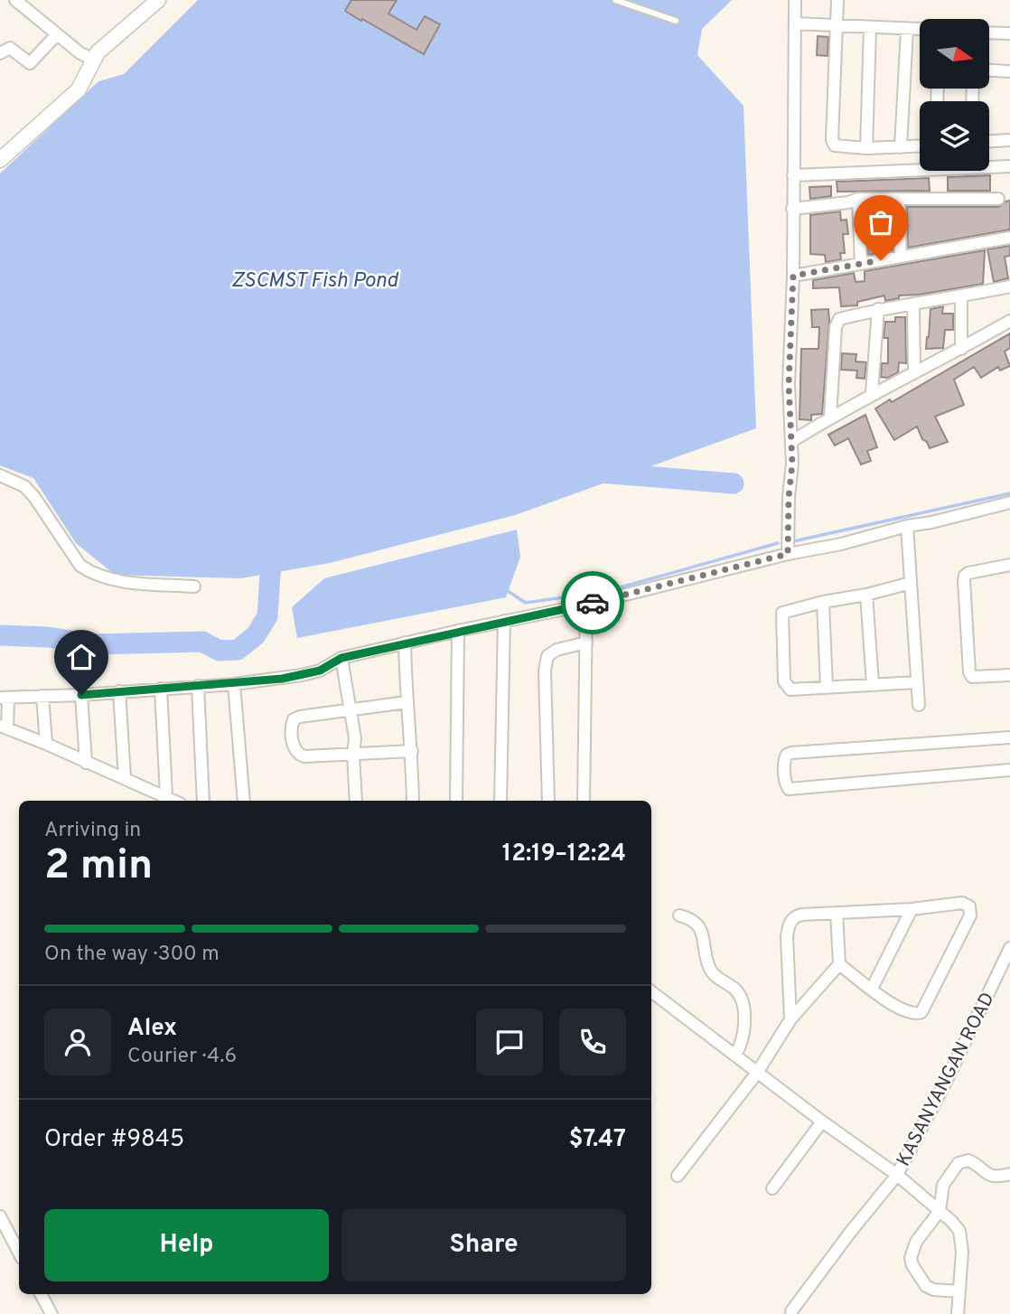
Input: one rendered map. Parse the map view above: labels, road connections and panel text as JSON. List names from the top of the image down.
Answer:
{
  "streets": {
    "street": ["KASANYANGAN ROAD"]
  },
  "water": ["ZSCMST Fish Pond"],
  "north": "right",
  "page": {
    "heading": ["2 min", "Arriving in", "12:19–12:24"],
    "panel": [
      "Alex",
      "Courier · 4.6",
      "Order #9845",
      "$7.47"
    ],
    "bar": "On the way · 300 m",
    "buttons": ["Help", "Share"]
  }
}
